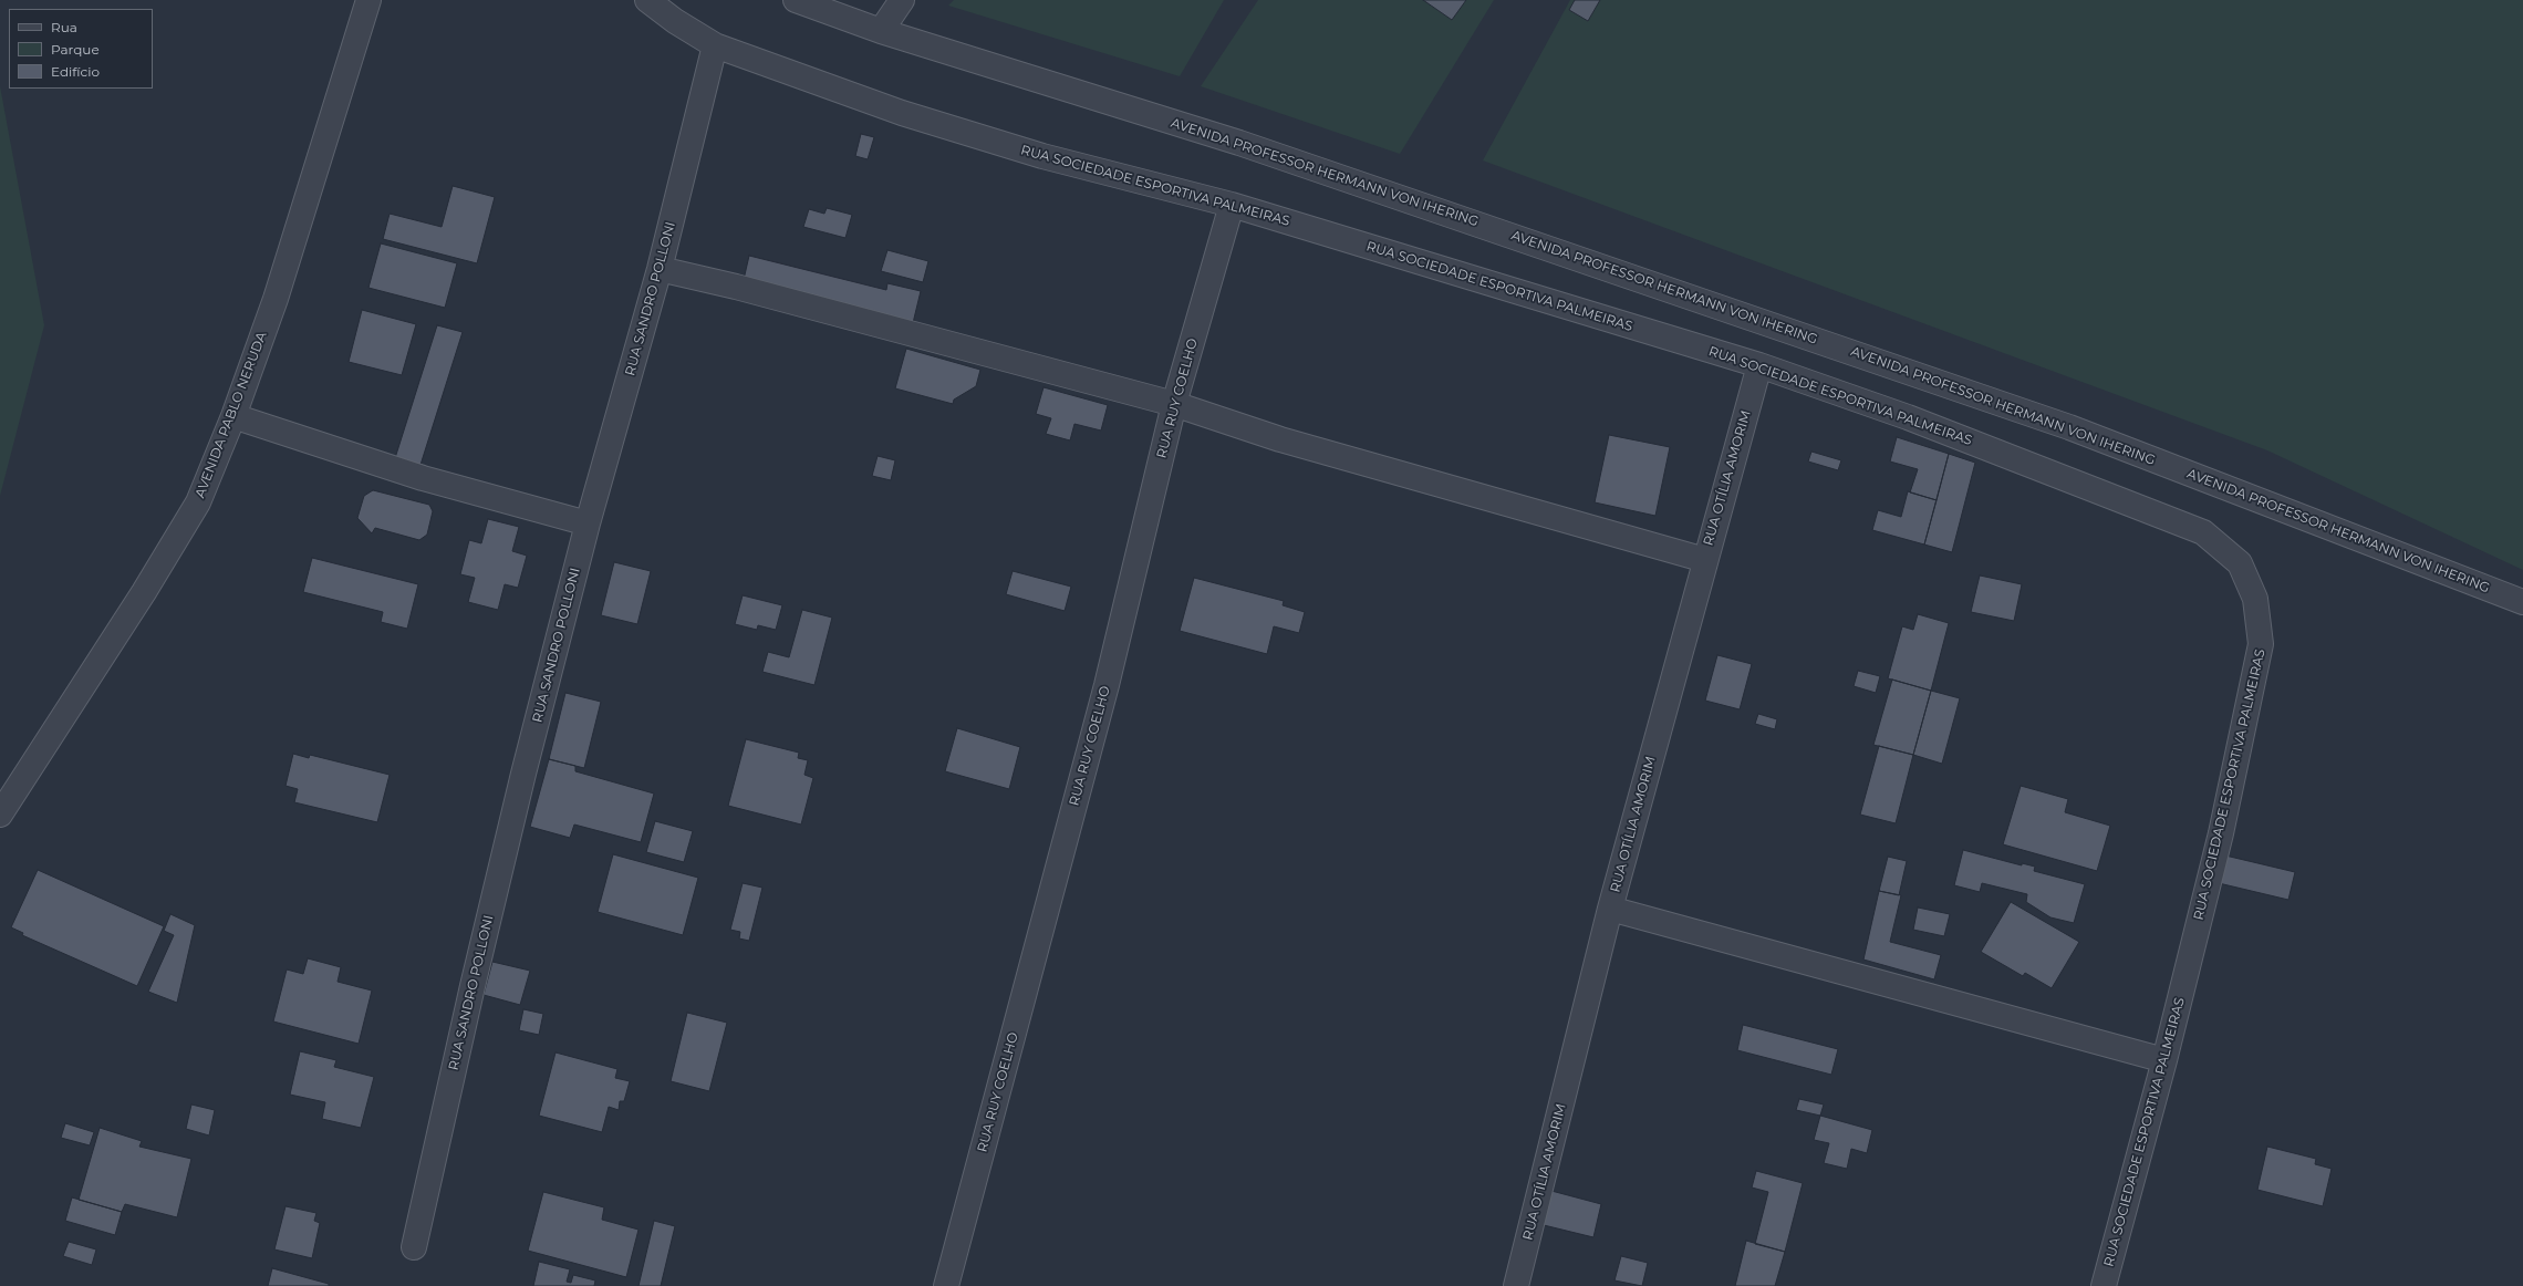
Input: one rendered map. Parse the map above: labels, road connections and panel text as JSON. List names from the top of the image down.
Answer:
{
  "streets": {
    "street": [
      "AVENIDA PROFESSOR HERMANN VON IHERING",
      "RUA SOCIEDADE ESPORTIVA PALMEIRAS",
      "RUA SANDRO POLLONI",
      "RUA RUY COELHO",
      "AVENIDA PABLO NERUDA",
      "RUA OTÍLIA AMORIM"
    ]
  },
  "crossings": [
    ["RUA SOCIEDADE ESPORTIVA PALMEIRAS", "RUA SANDRO POLLONI"],
    ["RUA SOCIEDADE ESPORTIVA PALMEIRAS", "RUA RUY COELHO"],
    ["RUA SOCIEDADE ESPORTIVA PALMEIRAS", "RUA OTÍLIA AMORIM"]
  ],
  "legend": ["Rua", "Parque", "Edifício"]
}
